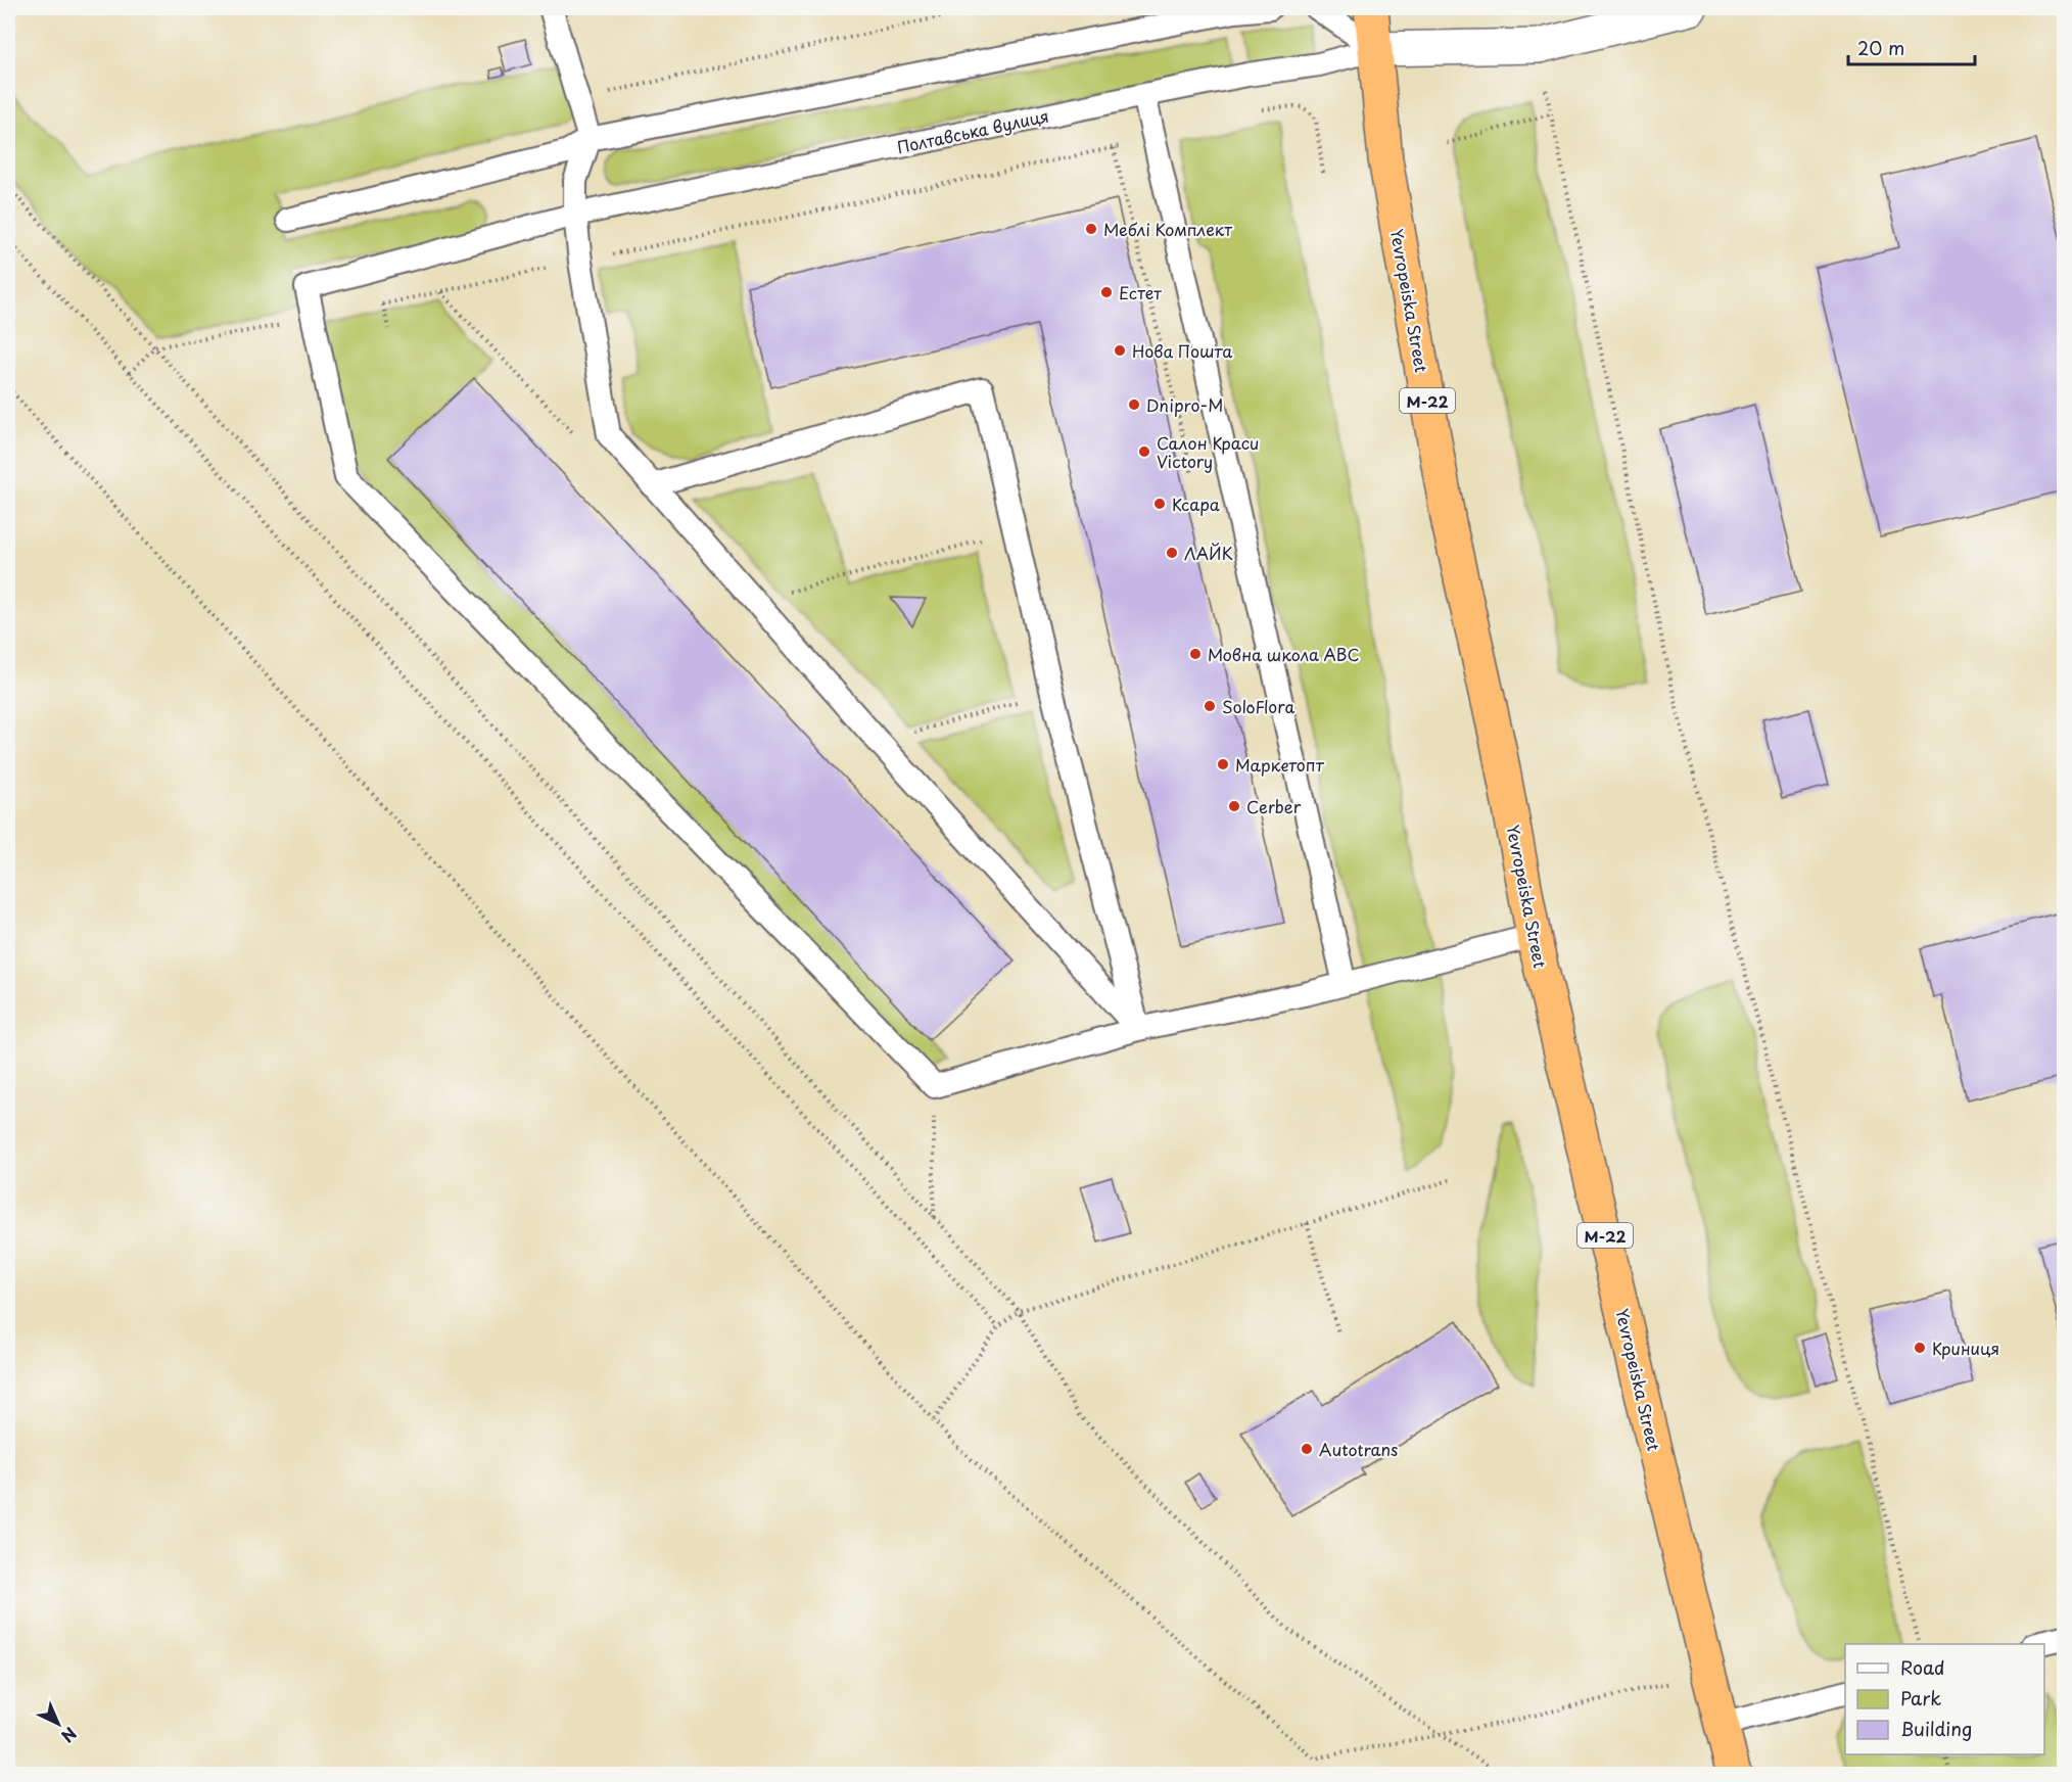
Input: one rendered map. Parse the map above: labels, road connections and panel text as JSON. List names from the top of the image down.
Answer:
{
  "streets": {
    "highway": ["Yevropeiska Street", "М-22"],
    "lane": ["Полтавська вулиця"]
  },
  "crossings": [
    ["Полтавська вулиця", "Yevropeiska Street"]
  ],
  "places": [
    "Меблі Комплект",
    "Естет",
    "Нова Пошта",
    "Dnipro-M",
    "Салон Краси Victory",
    "Ксара",
    "ЛАЙК",
    "Мовна школа ABC",
    "SoloFlora",
    "Маркетопт",
    "Cerber",
    "Криниця",
    "Autotrans"
  ],
  "legend": ["Road", "Park", "Building"],
  "scale_bar": "20 m",
  "north": "bottom right"
}
